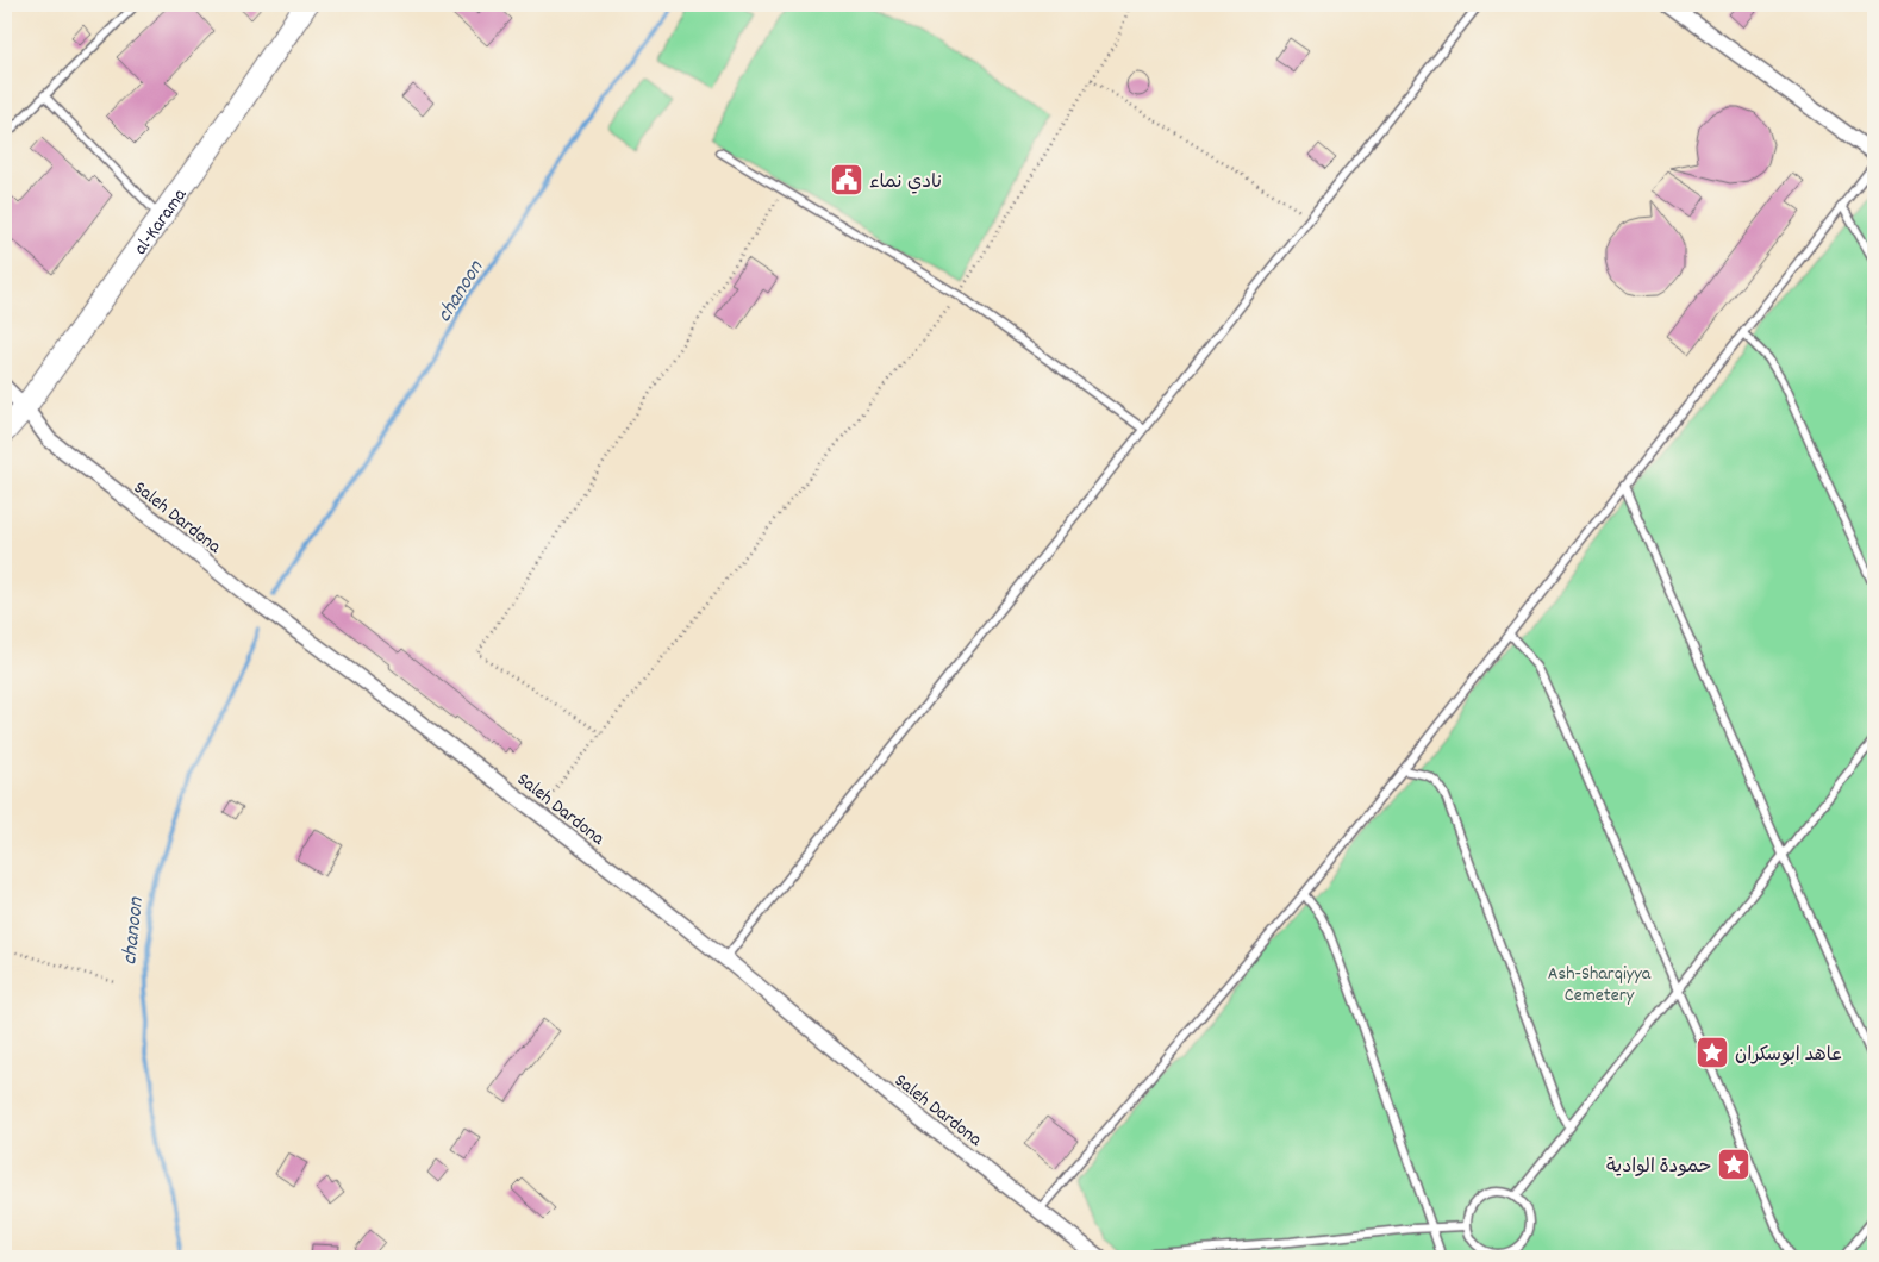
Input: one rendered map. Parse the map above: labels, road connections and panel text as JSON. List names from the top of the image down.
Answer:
{
  "streets": {
    "main road": ["al-Karama"],
    "street": ["Saleh Dardona"]
  },
  "crossings": [
    ["al-Karama", "Saleh Dardona"]
  ],
  "water": ["chanoon"],
  "parks": ["Ash-Sharqiyya Cemetery"],
  "places": {
    "public building": ["نادي نماء"],
    "place": ["عاهد ابوسكران", "حمودة الوادية"]
  }
}
